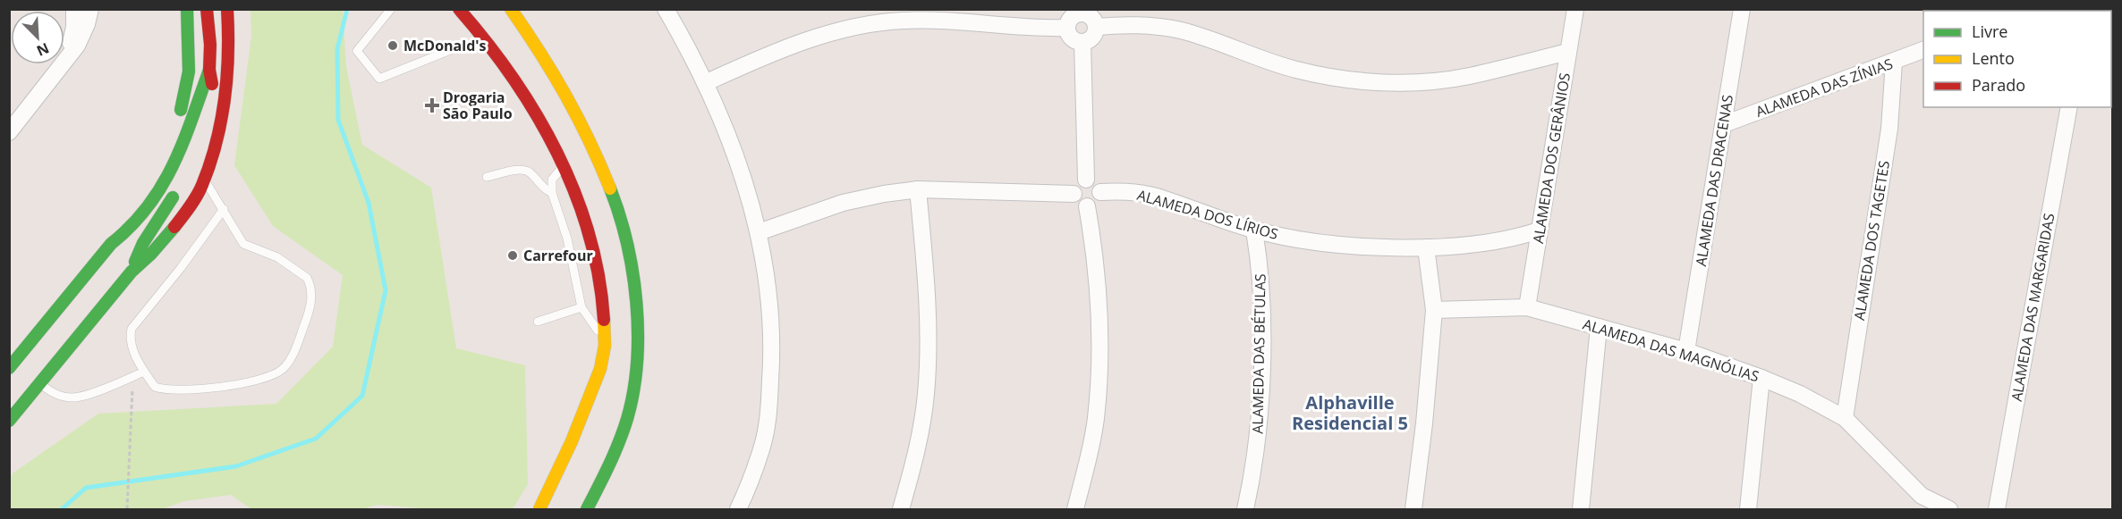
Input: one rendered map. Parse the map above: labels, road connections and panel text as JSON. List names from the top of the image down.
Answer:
{
  "streets": {
    "street": [
      "ALAMEDA DAS ZÍNIAS",
      "ALAMEDA DOS GERÂNIOS",
      "ALAMEDA DAS DRACENAS",
      "ALAMEDA DOS LÍRIOS",
      "ALAMEDA DOS TAGETES",
      "ALAMEDA DAS MARGARIDAS",
      "ALAMEDA DAS MAGNÓLIAS",
      "ALAMEDA DAS BÉTULAS"
    ]
  },
  "crossings": [
    ["ALAMEDA DAS ZÍNIAS", "ALAMEDA DAS DRACENAS"],
    ["ALAMEDA DAS ZÍNIAS", "ALAMEDA DOS TAGETES"],
    ["ALAMEDA DOS GERÂNIOS", "ALAMEDA DOS LÍRIOS"],
    ["ALAMEDA DOS GERÂNIOS", "ALAMEDA DAS MAGNÓLIAS"],
    ["ALAMEDA DAS DRACENAS", "ALAMEDA DAS MAGNÓLIAS"],
    ["ALAMEDA DOS LÍRIOS", "ALAMEDA DAS BÉTULAS"],
    ["ALAMEDA DOS TAGETES", "ALAMEDA DAS MAGNÓLIAS"]
  ],
  "districts": ["Alphaville Residencial 5"],
  "places": {
    "other": ["McDonald's", "Carrefour"],
    "health": ["Drogaria São Paulo"]
  },
  "legend": ["Livre", "Lento", "Parado"],
  "north": "bottom right"
}
